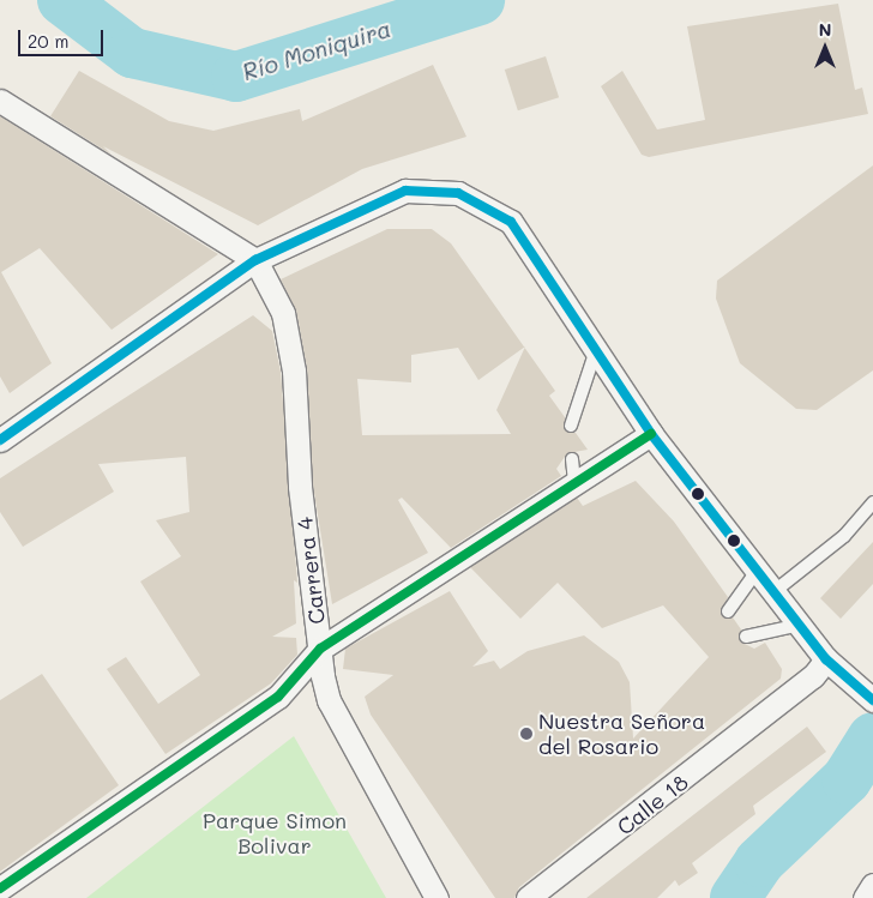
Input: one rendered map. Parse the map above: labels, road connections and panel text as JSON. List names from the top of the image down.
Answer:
{
  "streets": {
    "street": ["Carrera 4", "Calle 18"]
  },
  "water": ["Río Moniquira"],
  "parks": ["Parque Simon Bolivar"],
  "places": ["Nuestra Señora del Rosario"],
  "scale_bar": "20 m",
  "north": "top"
}
